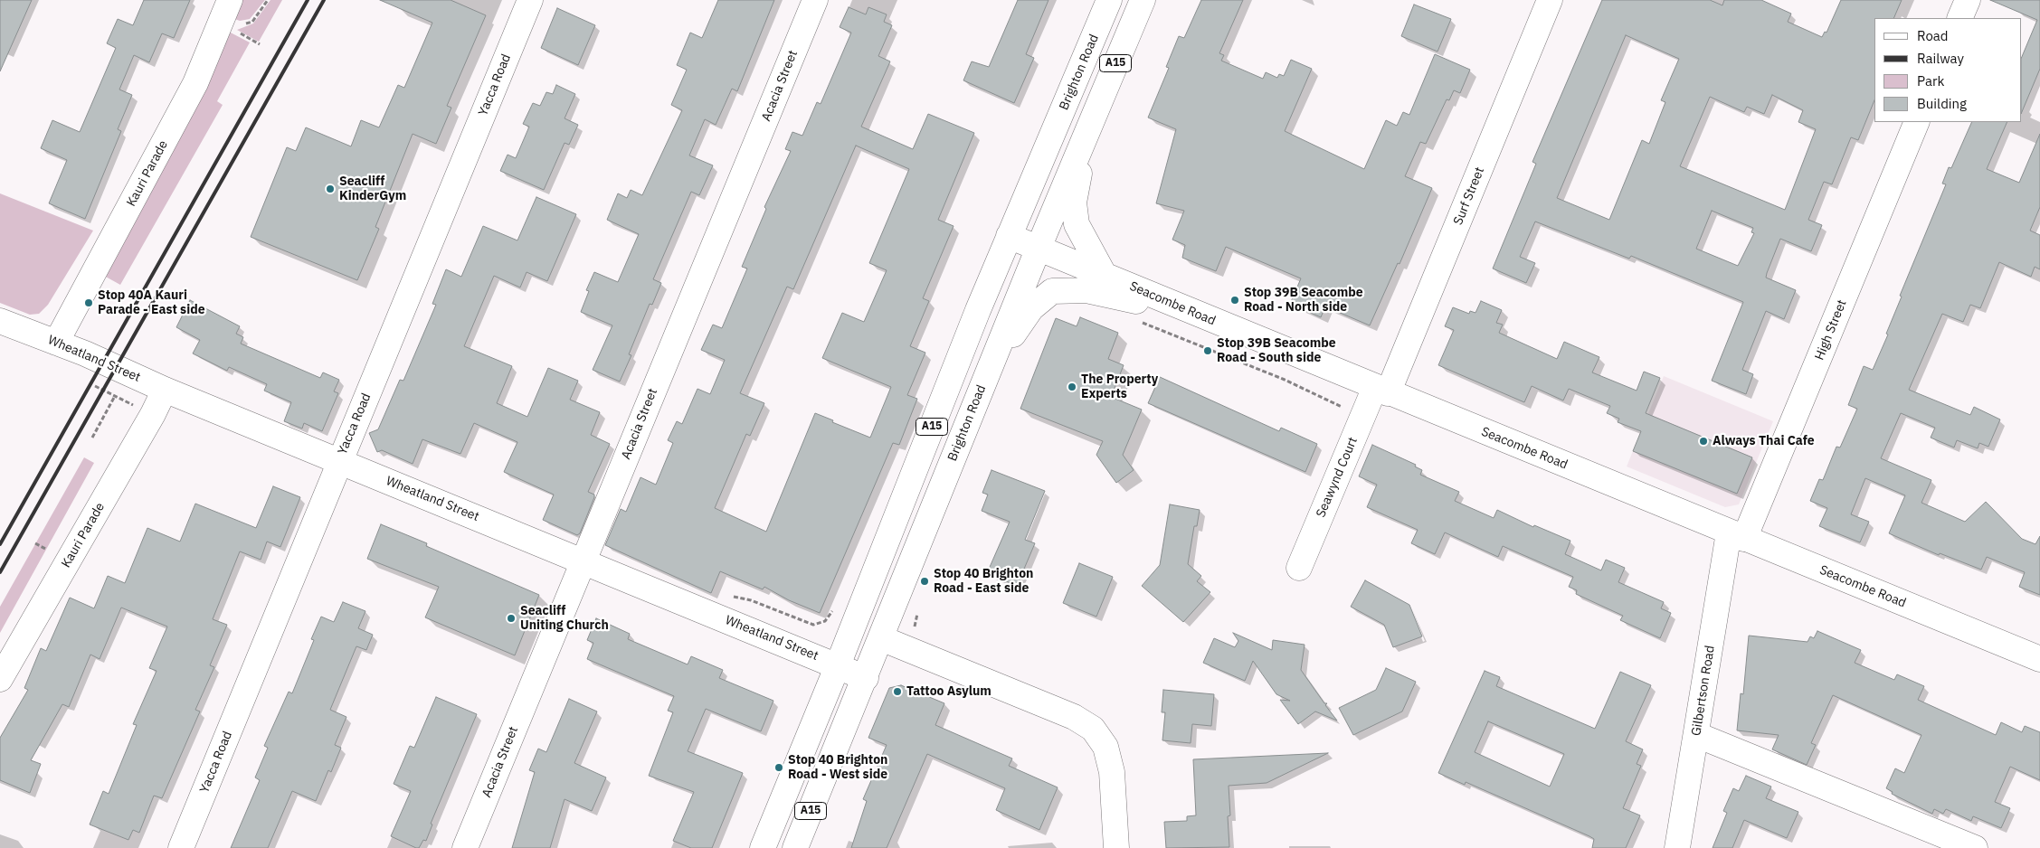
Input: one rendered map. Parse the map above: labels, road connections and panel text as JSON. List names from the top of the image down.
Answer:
{
  "streets": {
    "street": [
      "A15",
      "Brighton Road",
      "Yacca Road",
      "Acacia Street",
      "Kauri Parade",
      "Surf Street",
      "Seacombe Road",
      "High Street",
      "Wheatland Street",
      "Seawynd Court",
      "Gilbertson Road"
    ]
  },
  "crossings": [
    ["Brighton Road", "Seacombe Road"],
    ["Brighton Road", "Wheatland Street"],
    ["Yacca Road", "Wheatland Street"],
    ["Acacia Street", "Wheatland Street"],
    ["Kauri Parade", "Wheatland Street"],
    ["Surf Street", "Seacombe Road"],
    ["Surf Street", "Seawynd Court"],
    ["Seacombe Road", "High Street"],
    ["Seacombe Road", "Seawynd Court"],
    ["Seacombe Road", "Gilbertson Road"],
    ["High Street", "Gilbertson Road"]
  ],
  "places": [
    "Seacliff KinderGym",
    "Stop 39B Seacombe Road - North side",
    "Stop 40A Kauri Parade - East side",
    "Stop 39B Seacombe Road - South side",
    "The Property Experts",
    "Always Thai Cafe",
    "Stop 40 Brighton Road - East side",
    "Seacliff Uniting Church",
    "Tattoo Asylum",
    "Stop 40 Brighton Road - West side"
  ],
  "legend": [
    "Road",
    "Railway",
    "Park",
    "Building"
  ]
}
